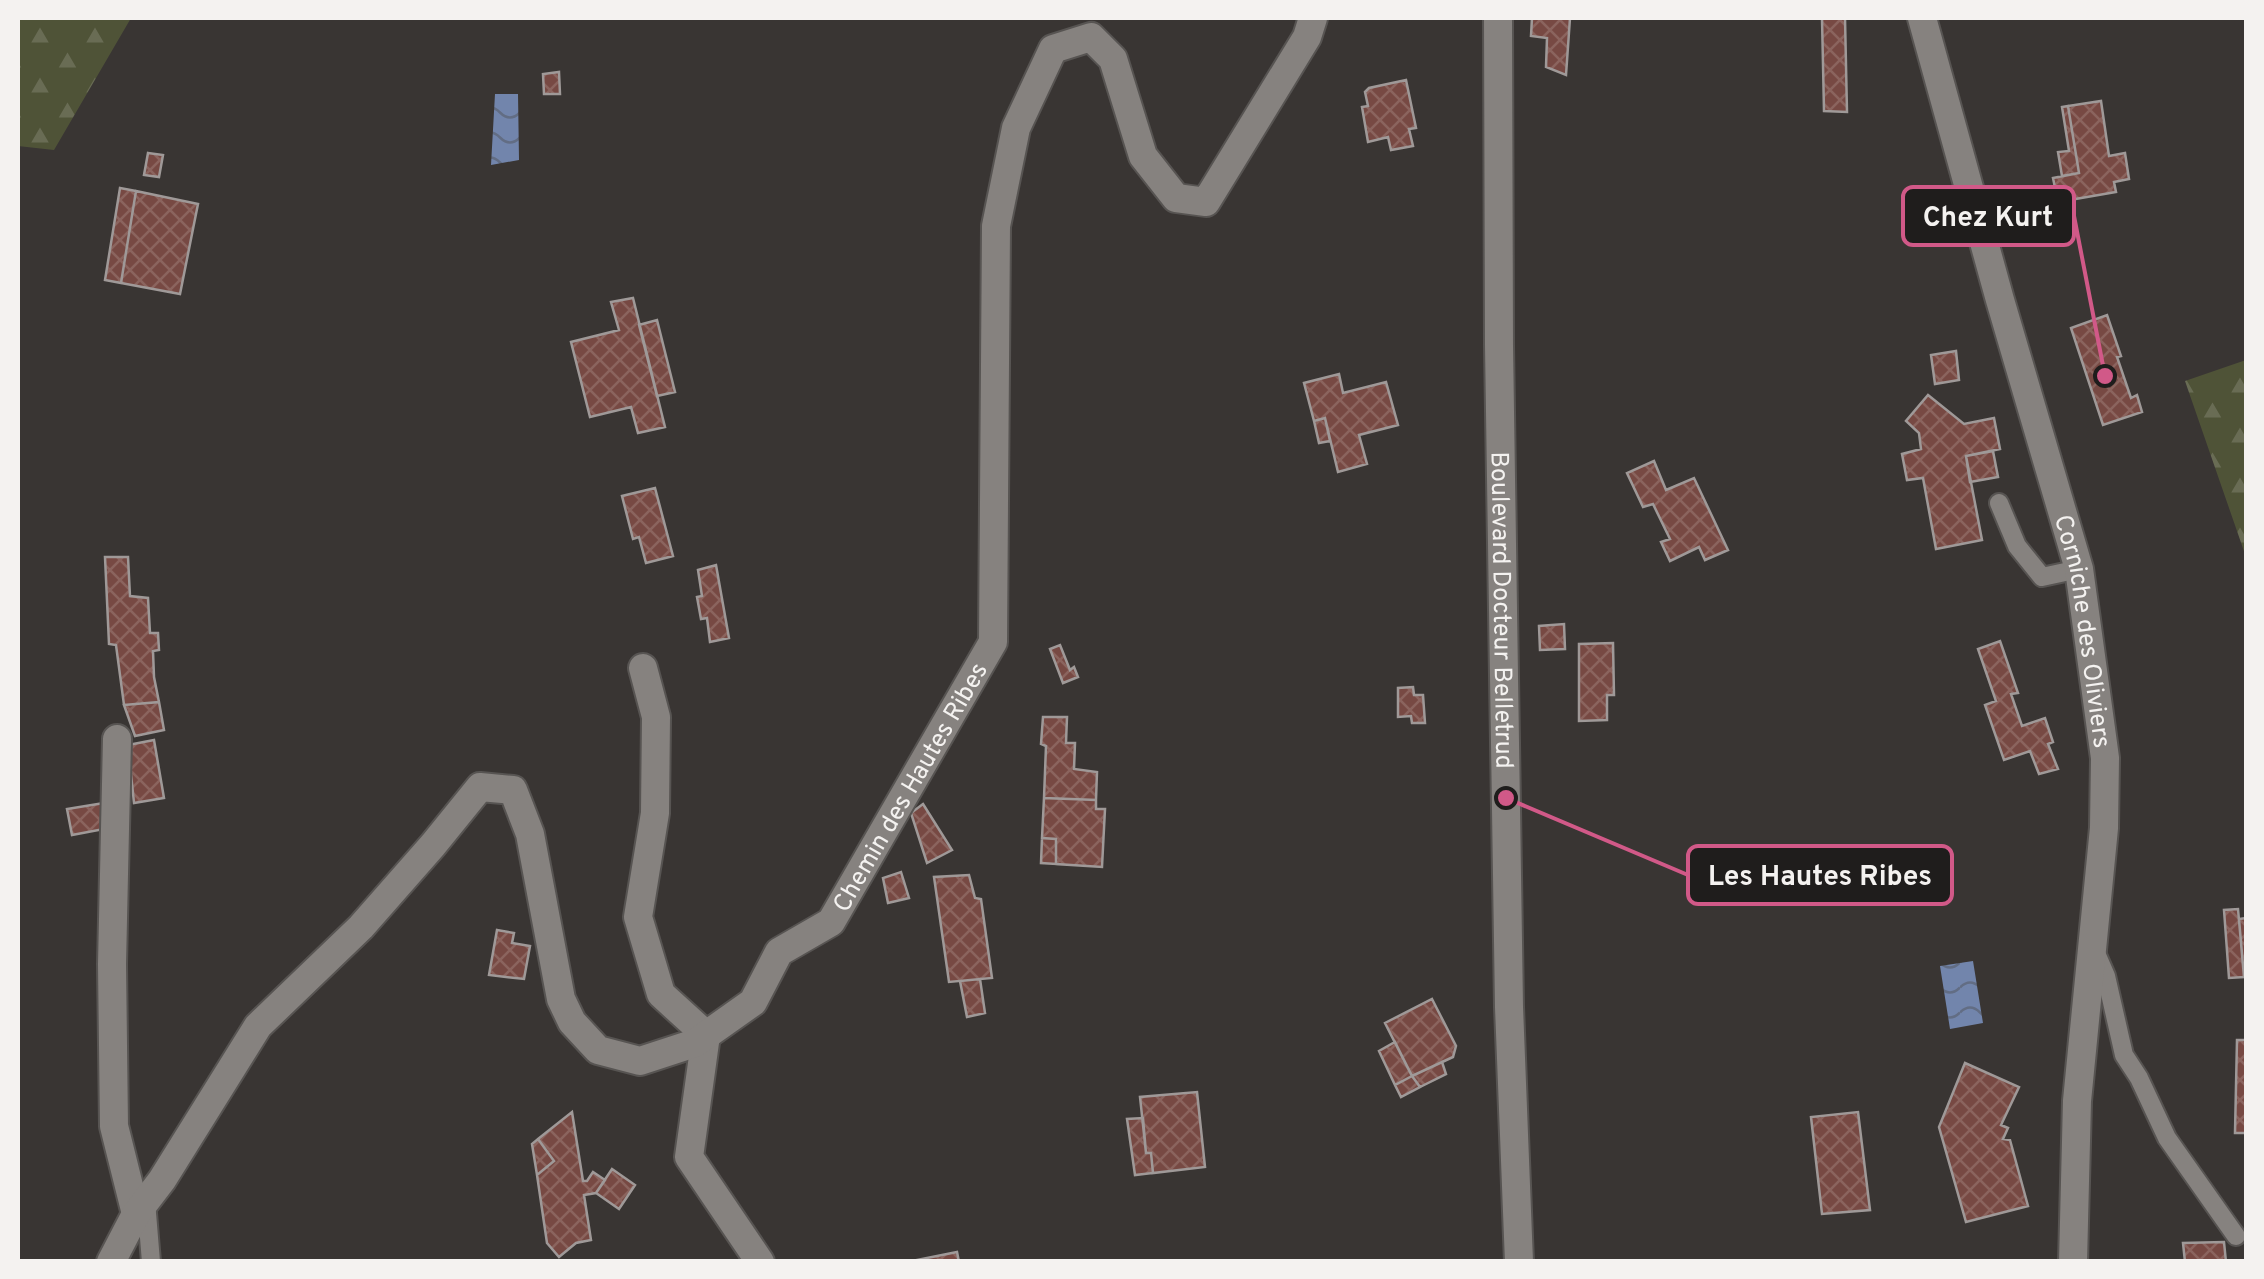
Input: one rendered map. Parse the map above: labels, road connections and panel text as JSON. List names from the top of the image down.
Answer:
{
  "streets": {
    "street": ["Boulevard Docteur Belletrud", "Corniche des Oliviers", "Chemin des Hautes Ribes"]
  },
  "places": ["Chez Kurt", "Les Hautes Ribes"]
}
